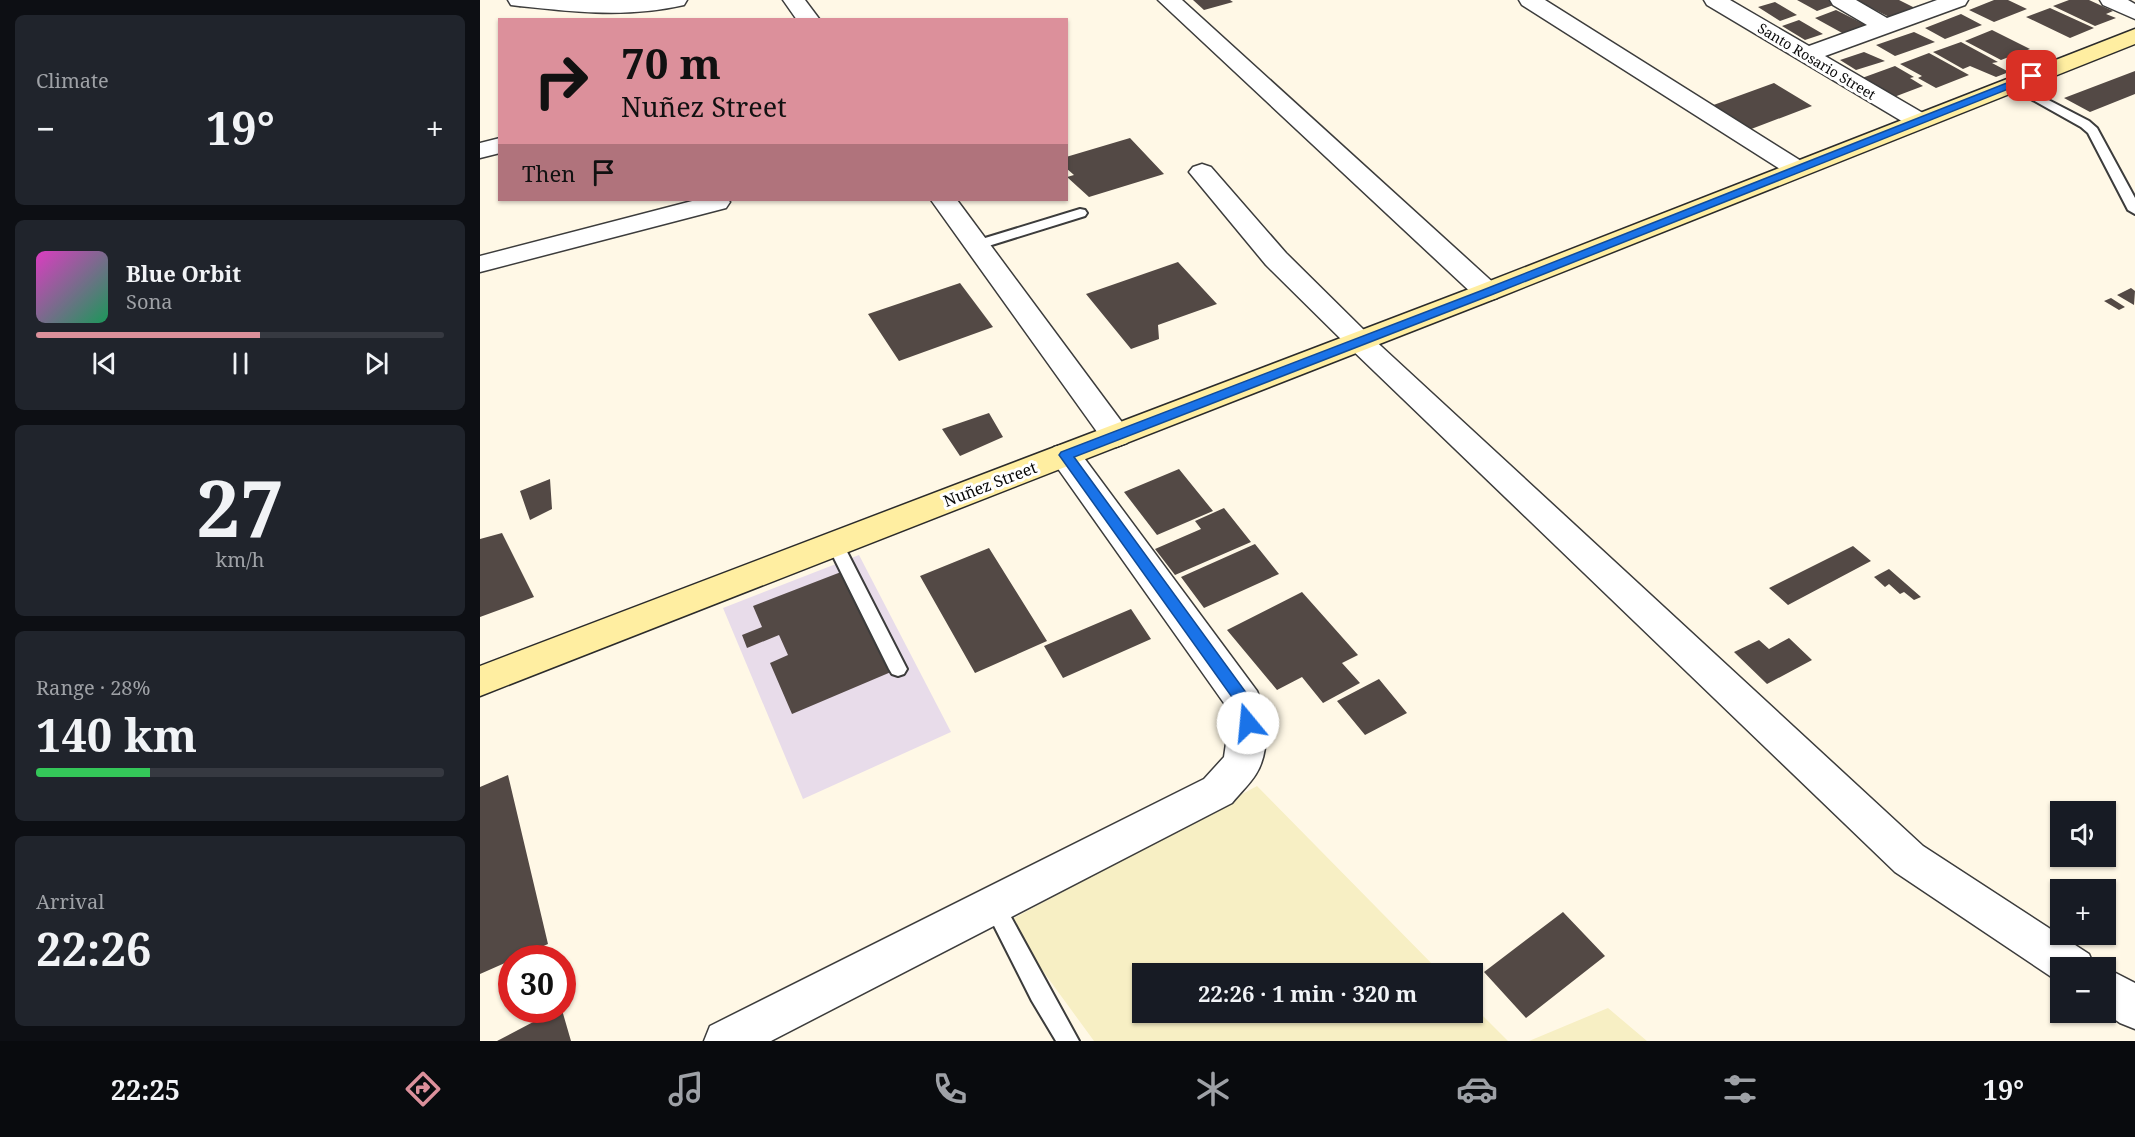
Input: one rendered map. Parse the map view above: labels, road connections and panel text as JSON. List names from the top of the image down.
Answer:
{
  "streets": {
    "street": ["Santo Rosario Street", "Nuñez Street"]
  },
  "crossings": [
    ["Santo Rosario Street", "Nuñez Street"]
  ],
  "page": {
    "tile": [
      "Climate",
      ["27", "km/h"],
      ["Range · 28%", "140 km"],
      ["Arrival", "22:26"]
    ],
    "turn": ["70 m", "Nuñez Street"],
    "heat": ["−", "19°", "+"],
    "then": "Then",
    "song": ["Blue Orbit", "Sona"],
    "map_buttons": ["+", "−"],
    "limit": "30",
    "trip": "22:26 · 1 min · 320 m",
    "tabs": ["22:25", "19°"]
  }
}
